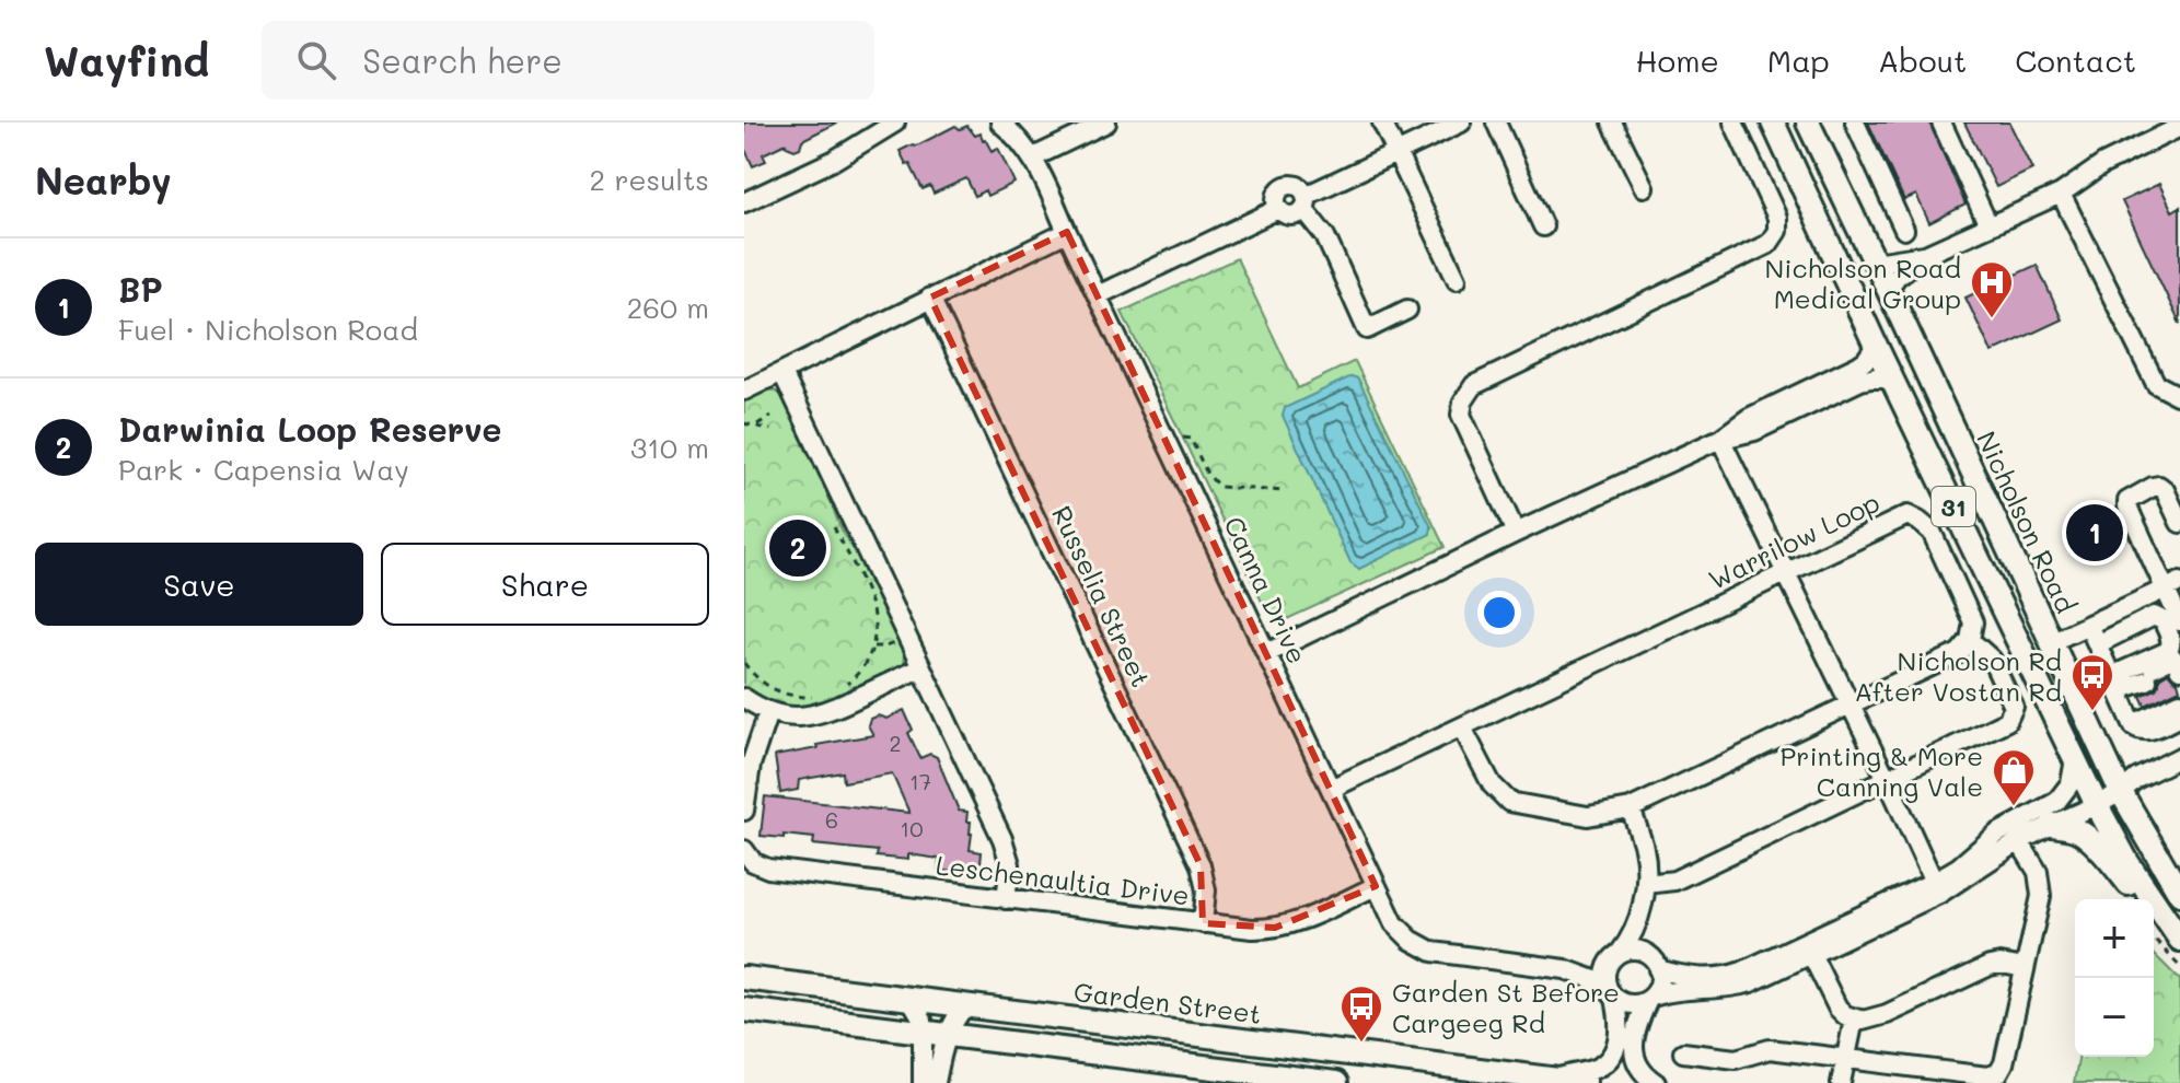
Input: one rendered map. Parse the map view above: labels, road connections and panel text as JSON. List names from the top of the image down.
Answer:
{
  "streets": {
    "main road": ["31", "Nicholson Road", "Garden Street"],
    "street": [
      "Warrilow Loop",
      "Canna Drive",
      "Russelia Street",
      "Leschenaultia Drive"
    ]
  },
  "crossings": [
    ["Warrilow Loop", "Canna Drive"],
    ["Canna Drive", "Leschenaultia Drive"],
    ["Russelia Street", "Leschenaultia Drive"]
  ],
  "places": {
    "hospital": ["Nicholson Road Medical Group"],
    "bus stop": ["Nicholson Rd After Vostan Rd", "Garden St Before Cargeeg Rd"],
    "shop": ["Printing & More Canning Vale"]
  },
  "house_numbers": [
    "2",
    "17",
    "6",
    "10"
  ],
  "page": {
    "header": "Wayfind",
    "search": "Search here",
    "nav": [
      "Home",
      "Map",
      "About",
      "Contact"
    ],
    "heading": ["Nearby", "2 results"],
    "list": [
      {
        "mark": "1",
        "name": "BP",
        "note": "Fuel · Nicholson Road",
        "value": "260 m"
      },
      {
        "mark": "2",
        "name": "Darwinia Loop Reserve",
        "note": "Park · Capensia Way",
        "value": "310 m"
      }
    ],
    "pins": ["1", "2"],
    "buttons": ["Save", "Share"],
    "map_buttons": ["+", "−"]
  }
}
